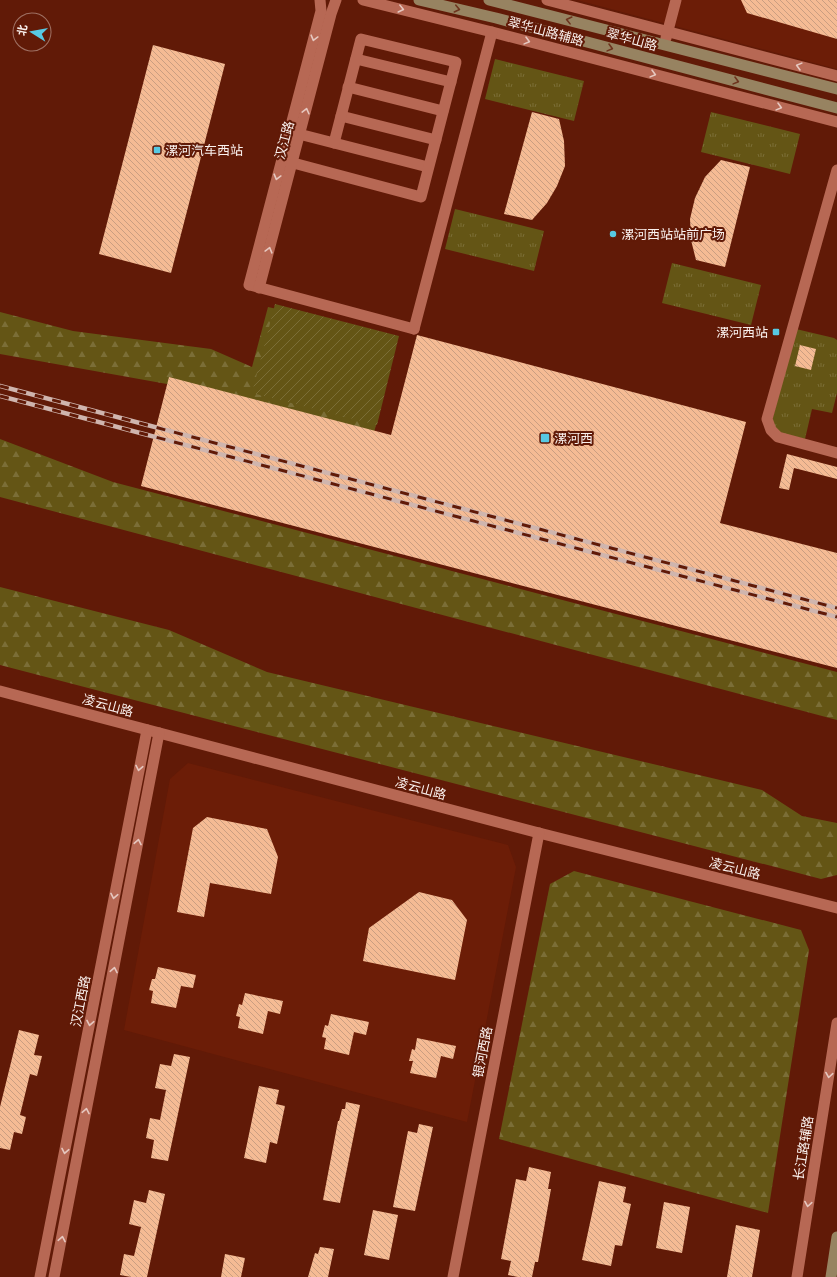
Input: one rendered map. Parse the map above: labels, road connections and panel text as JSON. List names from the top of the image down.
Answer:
{
  "streets": {
    "main road": ["翠华山路"],
    "street": [
      "翠华山路辅路",
      "汉江路",
      "凌云山路",
      "汉江西路",
      "银河西路",
      "长江路辅路"
    ]
  },
  "crossings": [
    ["翠华山路辅路", "汉江路"],
    ["凌云山路", "汉江西路"],
    ["凌云山路", "银河西路"]
  ],
  "one_way": ["长江路辅路"],
  "places": {
    "transit": ["漯河汽车西站", "漯河西站", "漯河西"],
    "other": ["漯河西站站前广场"]
  },
  "north": "left"
}
